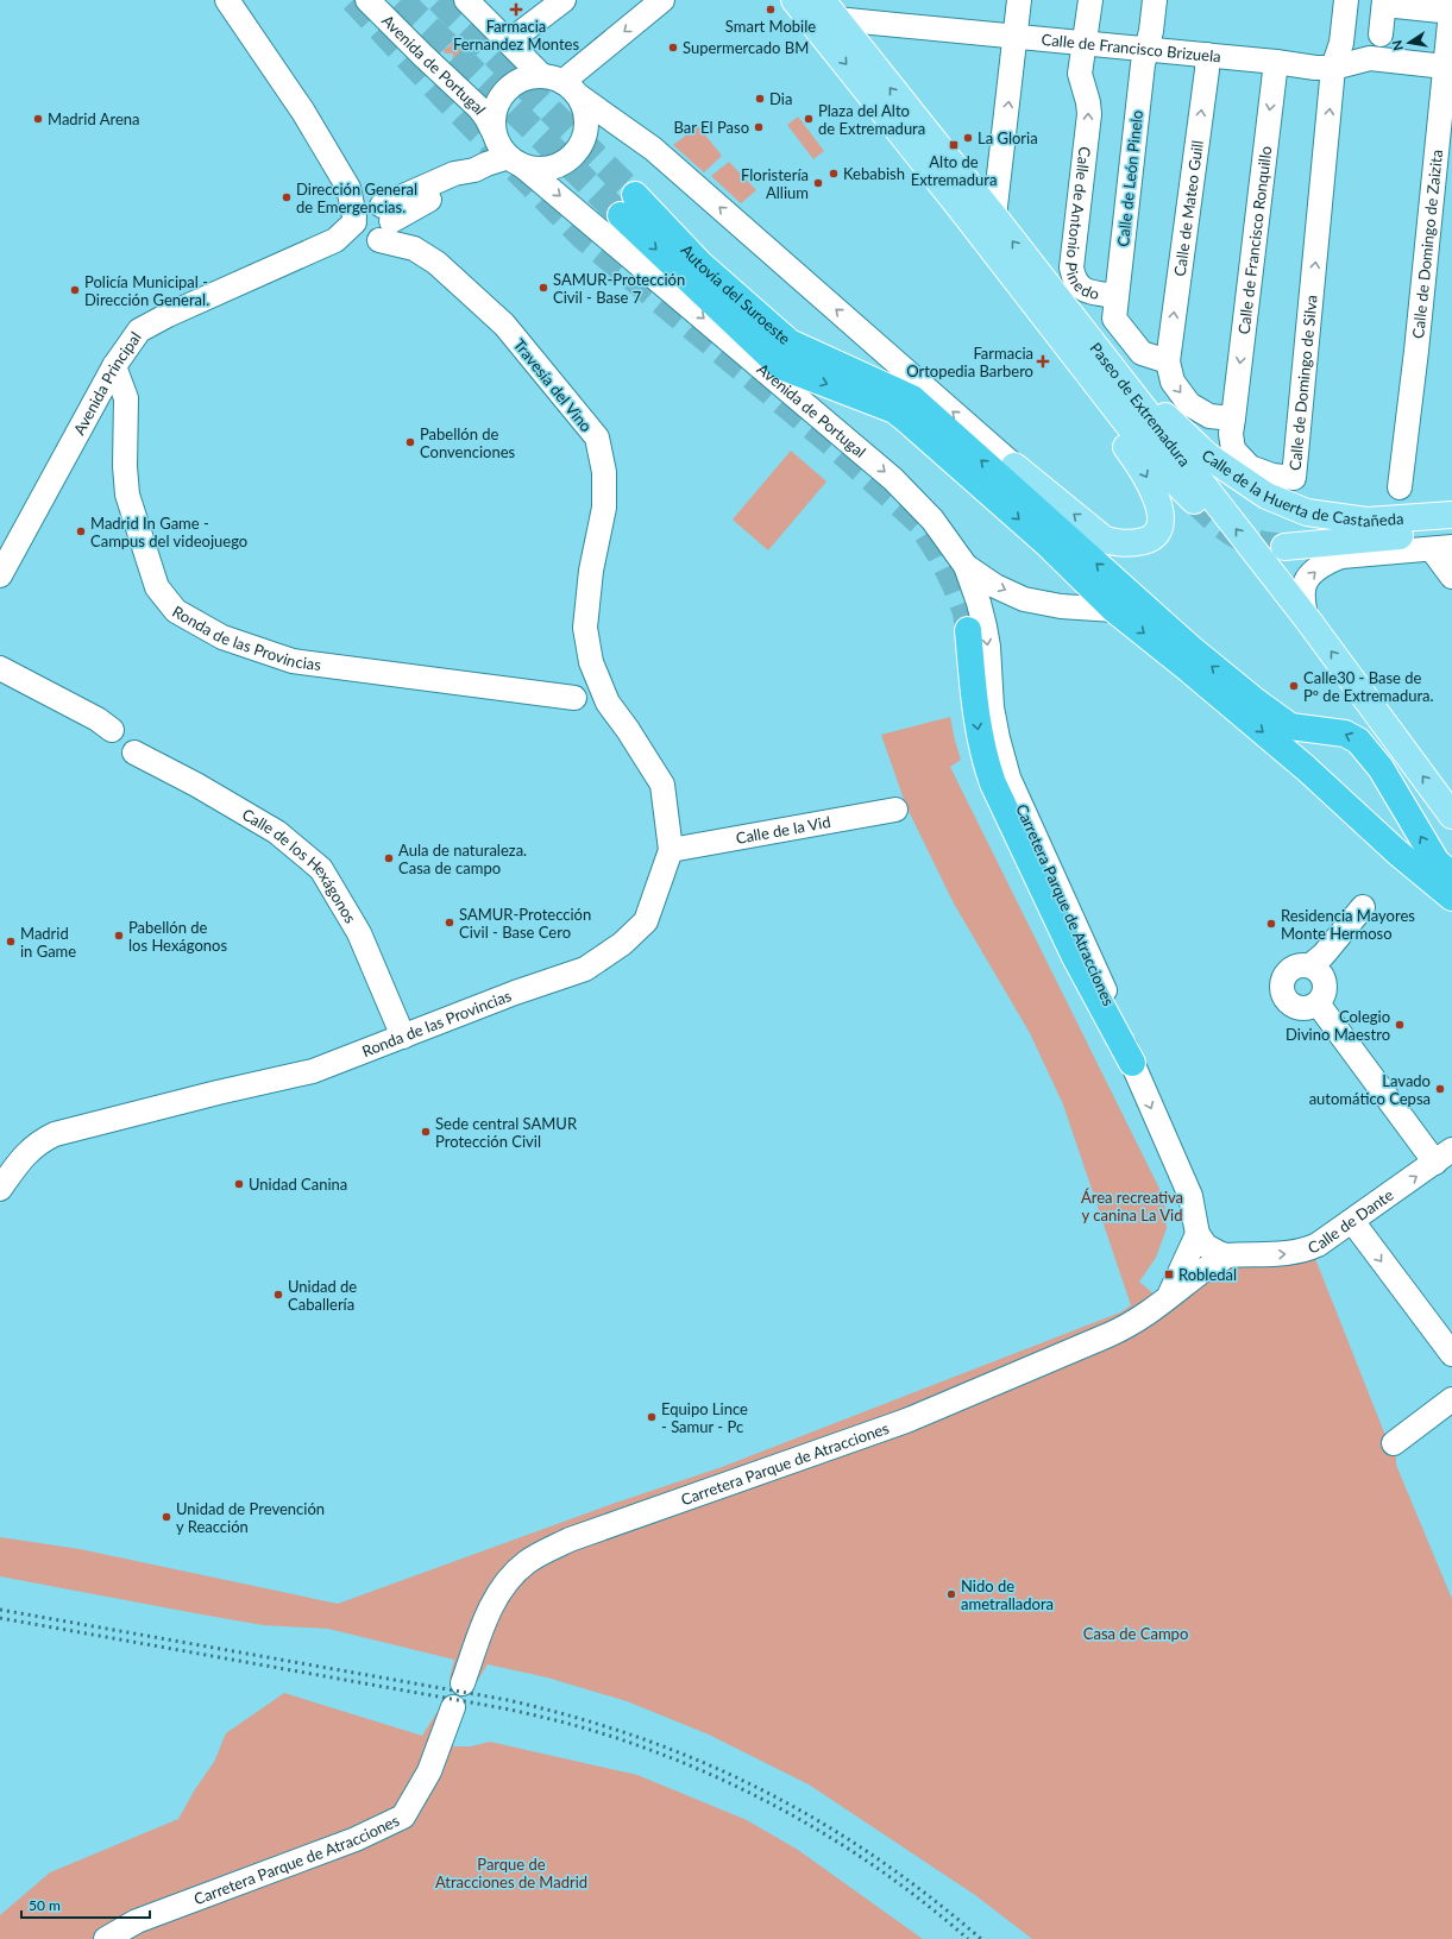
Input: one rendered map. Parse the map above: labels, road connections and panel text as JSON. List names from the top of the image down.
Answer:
{
  "streets": {
    "highway": ["Autovía del Suroeste"],
    "main road": ["Paseo de Extremadura", "Calle de la Huerta de Castañeda"],
    "street": [
      "Calle de Francisco Brizuela",
      "Avenida de Portugal",
      "Calle de León Pinelo",
      "Calle de Mateo Guill",
      "Calle de Antonio Pinedo",
      "Calle de Francisco Ronquillo",
      "Calle de Domingo de Zaizita",
      "Calle de Domingo de Silva",
      "Avenida Principal",
      "Travesía del Vino",
      "Ronda de las Provincias",
      "Calle de la Vid",
      "Calle de los Hexágonos",
      "Carretera Parque de Atracciones",
      "Calle de Dante"
    ]
  },
  "crossings": [
    ["Calle de Francisco Brizuela", "Calle de León Pinelo"],
    ["Calle de Francisco Brizuela", "Calle de Mateo Guill"],
    ["Calle de Francisco Brizuela", "Calle de Antonio Pinedo"],
    ["Calle de Francisco Brizuela", "Calle de Francisco Ronquillo"],
    ["Calle de Francisco Brizuela", "Calle de Domingo de Zaizita"],
    ["Calle de Francisco Brizuela", "Calle de Domingo de Silva"],
    ["Calle de Francisco Brizuela", "Paseo de Extremadura"],
    ["Avenida de Portugal", "Autovía del Suroeste"],
    ["Avenida de Portugal", "Avenida Principal"],
    ["Avenida de Portugal", "Carretera Parque de Atracciones"],
    ["Calle de León Pinelo", "Calle de Antonio Pinedo"],
    ["Calle de Francisco Ronquillo", "Calle de Domingo de Silva"],
    ["Avenida Principal", "Travesía del Vino"],
    ["Avenida Principal", "Ronda de las Provincias"],
    ["Travesía del Vino", "Ronda de las Provincias"],
    ["Paseo de Extremadura", "Calle de la Huerta de Castañeda"],
    ["Ronda de las Provincias", "Calle de la Vid"],
    ["Ronda de las Provincias", "Calle de los Hexágonos"],
    ["Carretera Parque de Atracciones", "Calle de Dante"]
  ],
  "one_way": ["Calle de Francisco Ronquillo"],
  "parks": ["Área recreativa y canina La Vid", "Casa de Campo", "Parque de Atracciones de Madrid"],
  "places": {
    "health": ["Farmacia Fernandez Montes", "Farmacia Ortopedia Barbero"],
    "other": [
      "Smart Mobile",
      "Supermercado BM",
      "Dia",
      "Madrid Arena",
      "Plaza del Alto de Extremadura",
      "Bar El Paso",
      "La Gloria",
      "Kebabish",
      "Floristería Allium",
      "Dirección General de Emergencias.",
      "SAMUR-Protección Civil - Base 7",
      "Policía Municipal - Dirección General.",
      "Pabellón de Convenciones",
      "Madrid In Game - Campus del videojuego",
      "Calle30 - Base de Pº de Extremadura.",
      "Aula de naturaleza. Casa de campo",
      "SAMUR-Protección Civil - Base Cero",
      "Residencia Mayores Monte Hermoso",
      "Pabellón de los Hexágonos",
      "Madrid in Game",
      "Colegio Divino Maestro",
      "Lavado automático Cepsa",
      "Sede central SAMUR Protección Civil",
      "Unidad Canina",
      "Unidad de Caballería",
      "Equipo Lince - Samur - Pc",
      "Unidad de Prevención y Reacción",
      "Nido de ametralladora"
    ],
    "transit": ["Alto de Extremadura", "Robledal"]
  },
  "scale_bar": "50 m",
  "north": "left"
}
